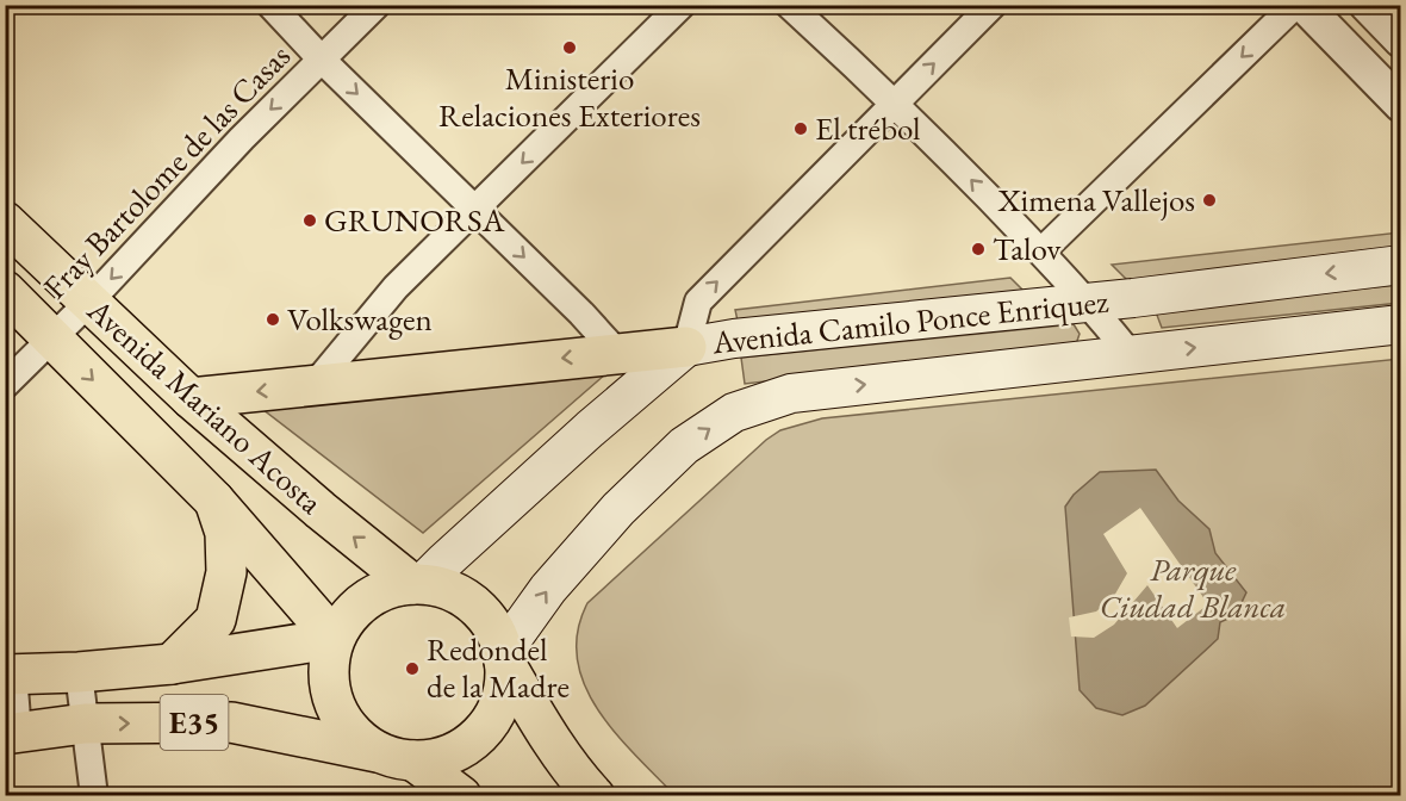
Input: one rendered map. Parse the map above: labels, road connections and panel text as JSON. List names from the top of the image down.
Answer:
{
  "streets": {
    "main road": ["Avenida Camilo Ponce Enriquez", "Avenida Mariano Acosta", "E35"],
    "street": ["Fray Bartolome de las Casas"]
  },
  "crossings": [
    ["Fray Bartolome de las Casas", "Avenida Mariano Acosta"],
    ["Avenida Camilo Ponce Enriquez", "Avenida Mariano Acosta"],
    ["Avenida Camilo Ponce Enriquez", "E35"],
    ["Avenida Mariano Acosta", "E35"]
  ],
  "parks": ["Parque Ciudad Blanca"],
  "places": [
    "Ministerio Relaciones Exteriores",
    "El trébol",
    "Ximena Vallejos",
    "GRUNORSA",
    "Talov",
    "Volkswagen",
    "Redondel de la Madre"
  ]
}
